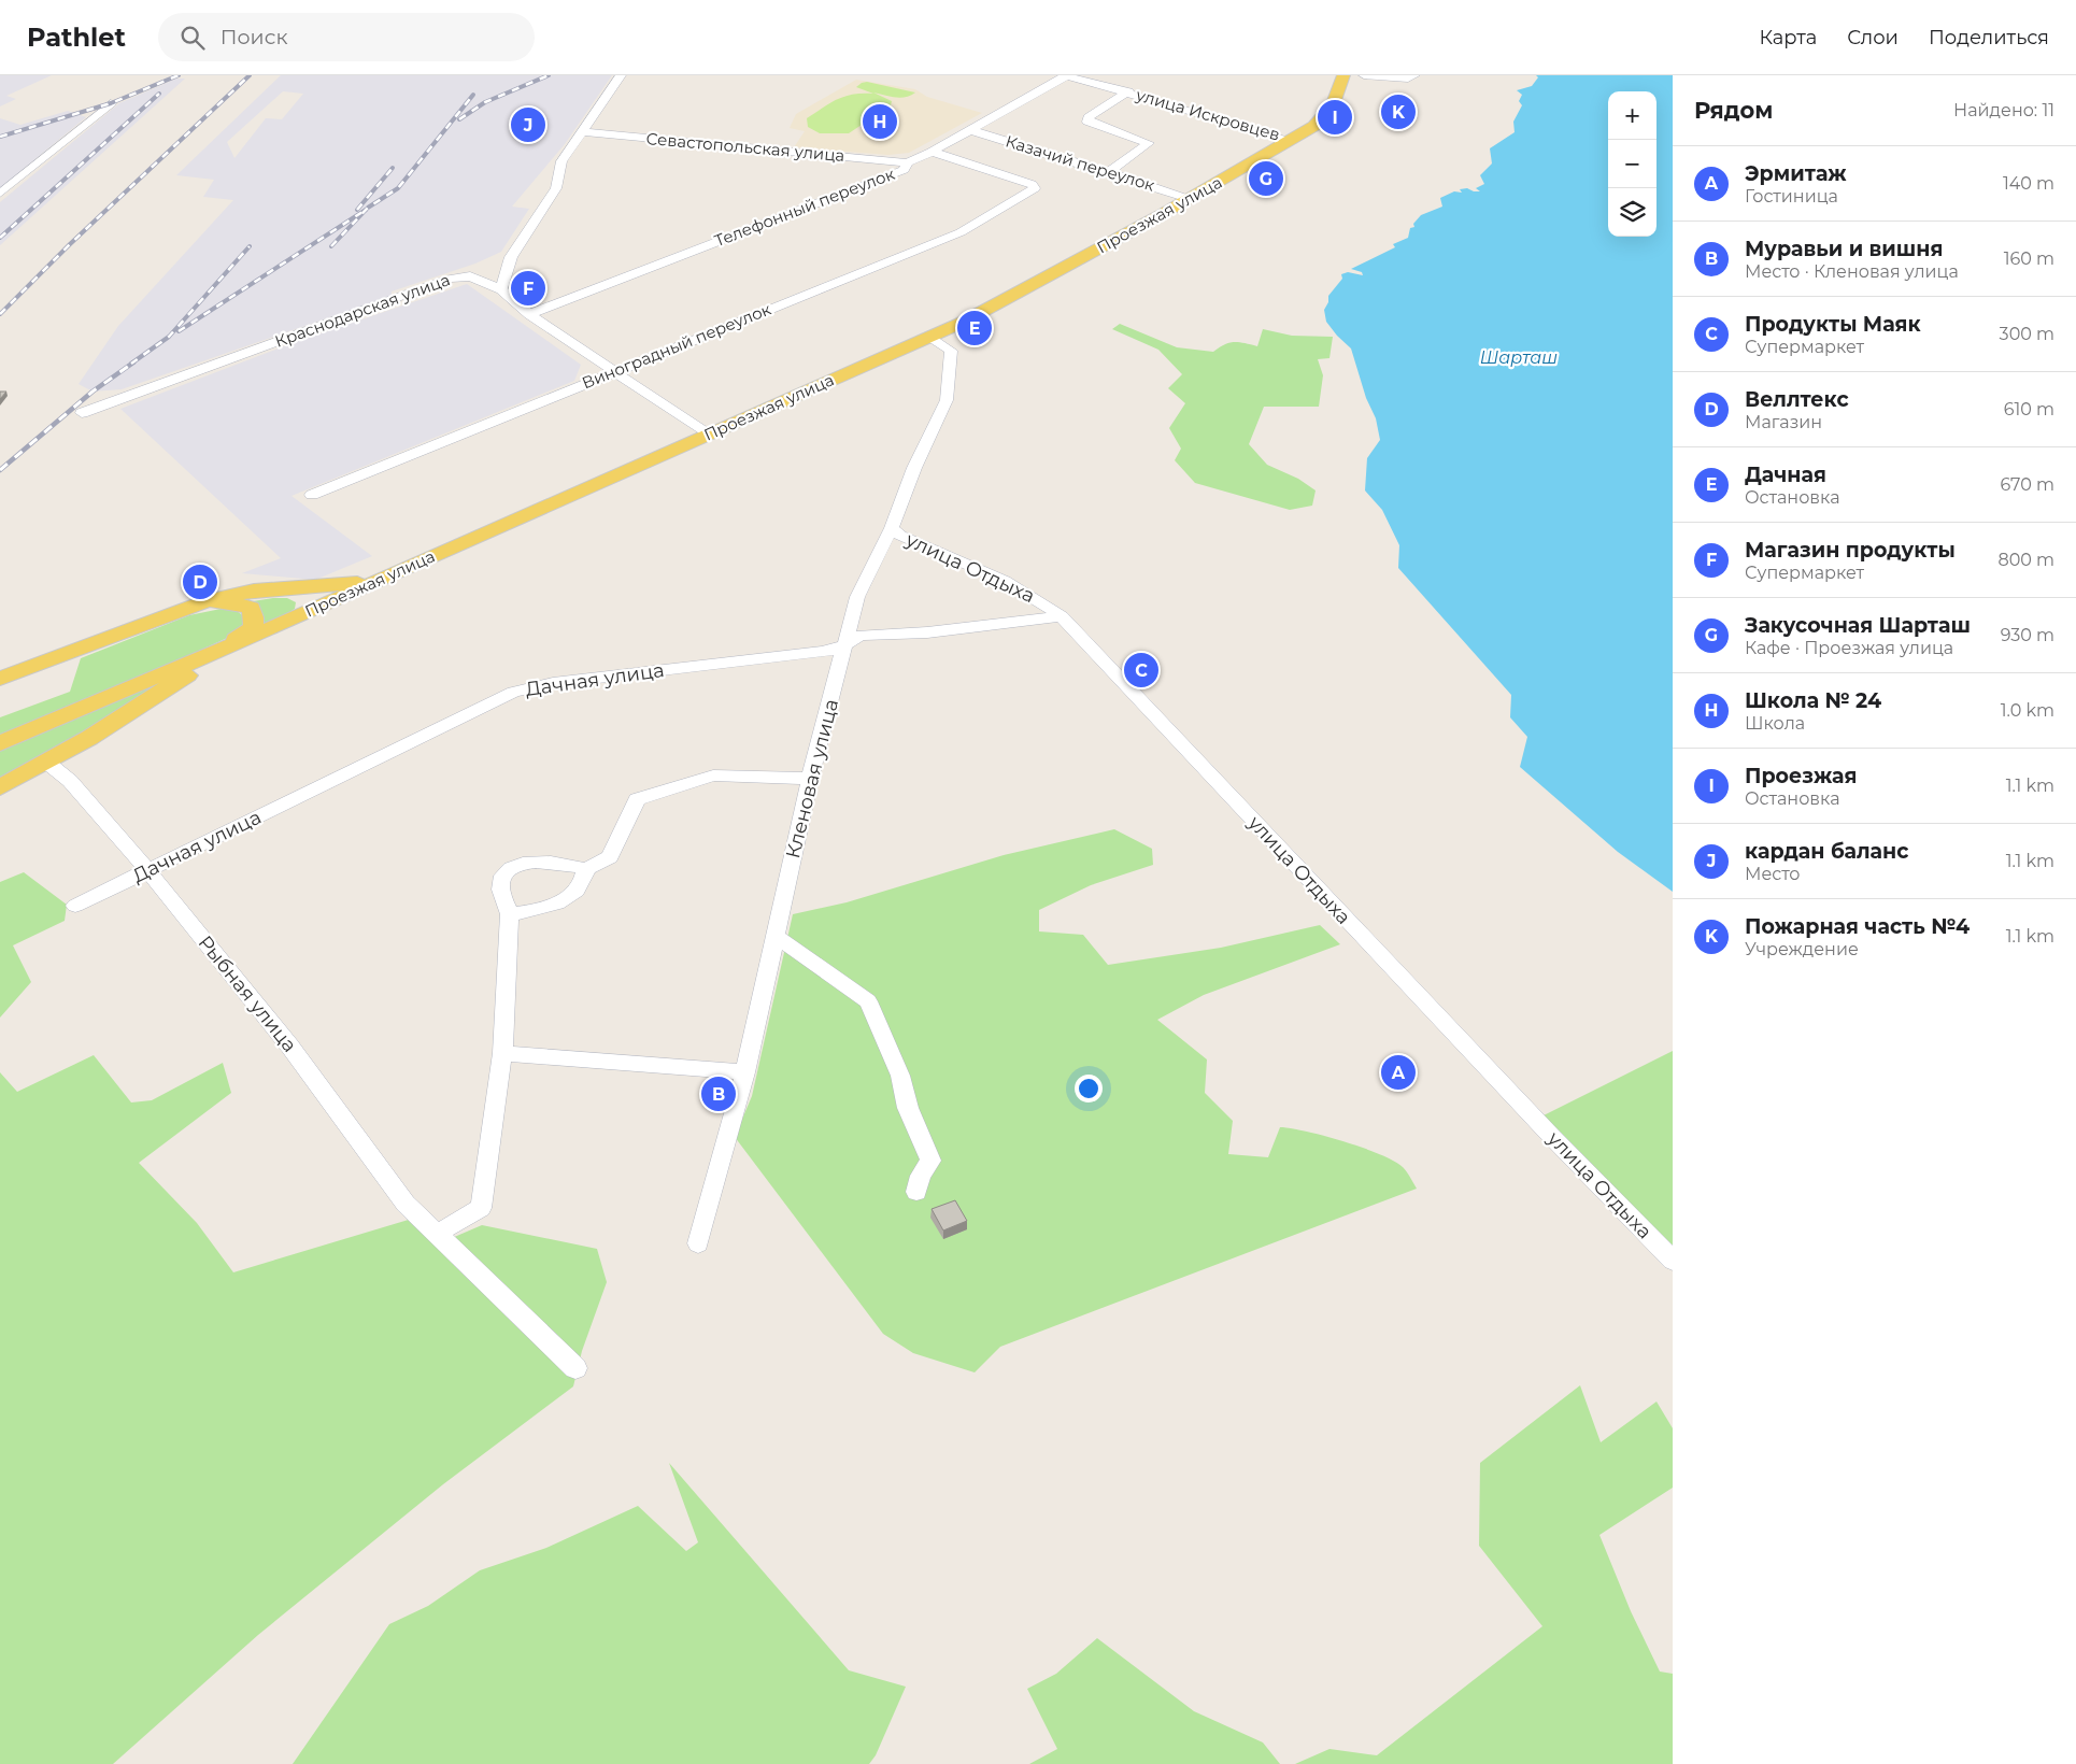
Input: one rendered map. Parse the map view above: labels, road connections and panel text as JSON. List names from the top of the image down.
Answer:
{
  "streets": {
    "main road": ["Проезжая улица"],
    "street": [
      "улица Искровцев",
      "Севастопольская улица",
      "Казачий переулок",
      "Телефонный переулок",
      "Краснодарская улица",
      "Виноградный переулок",
      "улица Отдыха",
      "Дачная улица",
      "Кленовая улица",
      "Рыбная улица"
    ]
  },
  "crossings": [
    ["улица Искровцев", "Телефонный переулок"],
    ["улица Искровцев", "Проезжая улица"],
    ["Севастопольская улица", "Телефонный переулок"],
    ["Казачий переулок", "Телефонный переулок"],
    ["Казачий переулок", "Проезжая улица"],
    ["Телефонный переулок", "Краснодарская улица"],
    ["Телефонный переулок", "Виноградный переулок"],
    ["Проезжая улица", "Краснодарская улица"],
    ["Проезжая улица", "Кленовая улица"],
    ["Краснодарская улица", "Виноградный переулок"],
    ["улица Отдыха", "Дачная улица"],
    ["улица Отдыха", "Кленовая улица"],
    ["Дачная улица", "Кленовая улица"],
    ["Дачная улица", "Рыбная улица"]
  ],
  "water": ["Шарташ"],
  "page": {
    "header": "Pathlet",
    "search": "Поиск",
    "nav": ["Карта", "Слои", "Поделиться"],
    "heading": ["Рядом", "Найдено: 11"],
    "map_buttons": ["+", "−"],
    "pins": [
      "K",
      "I",
      "H",
      "J",
      "G",
      "F",
      "E",
      "D",
      "C",
      "A",
      "B"
    ],
    "list": [
      {
        "mark": "A",
        "name": "Эрмитаж",
        "note": "Гостиница",
        "value": "140 m"
      },
      {
        "mark": "B",
        "name": "Муравьи и вишня",
        "note": "Место · Кленовая улица",
        "value": "160 m"
      },
      {
        "mark": "C",
        "name": "Продукты Маяк",
        "note": "Супермаркет",
        "value": "300 m"
      },
      {
        "mark": "D",
        "name": "Веллтекс",
        "note": "Магазин",
        "value": "610 m"
      },
      {
        "mark": "E",
        "name": "Дачная",
        "note": "Остановка",
        "value": "670 m"
      },
      {
        "mark": "F",
        "name": "Магазин продукты",
        "note": "Супермаркет",
        "value": "800 m"
      },
      {
        "mark": "G",
        "name": "Закусочная Шарташ",
        "note": "Кафе · Проезжая улица",
        "value": "930 m"
      },
      {
        "mark": "H",
        "name": "Школа № 24",
        "note": "Школа",
        "value": "1.0 km"
      },
      {
        "mark": "I",
        "name": "Проезжая",
        "note": "Остановка",
        "value": "1.1 km"
      },
      {
        "mark": "J",
        "name": "кардан баланс",
        "note": "Место",
        "value": "1.1 km"
      },
      {
        "mark": "K",
        "name": "Пожарная часть №4",
        "note": "Учреждение",
        "value": "1.1 km"
      }
    ]
  }
}
